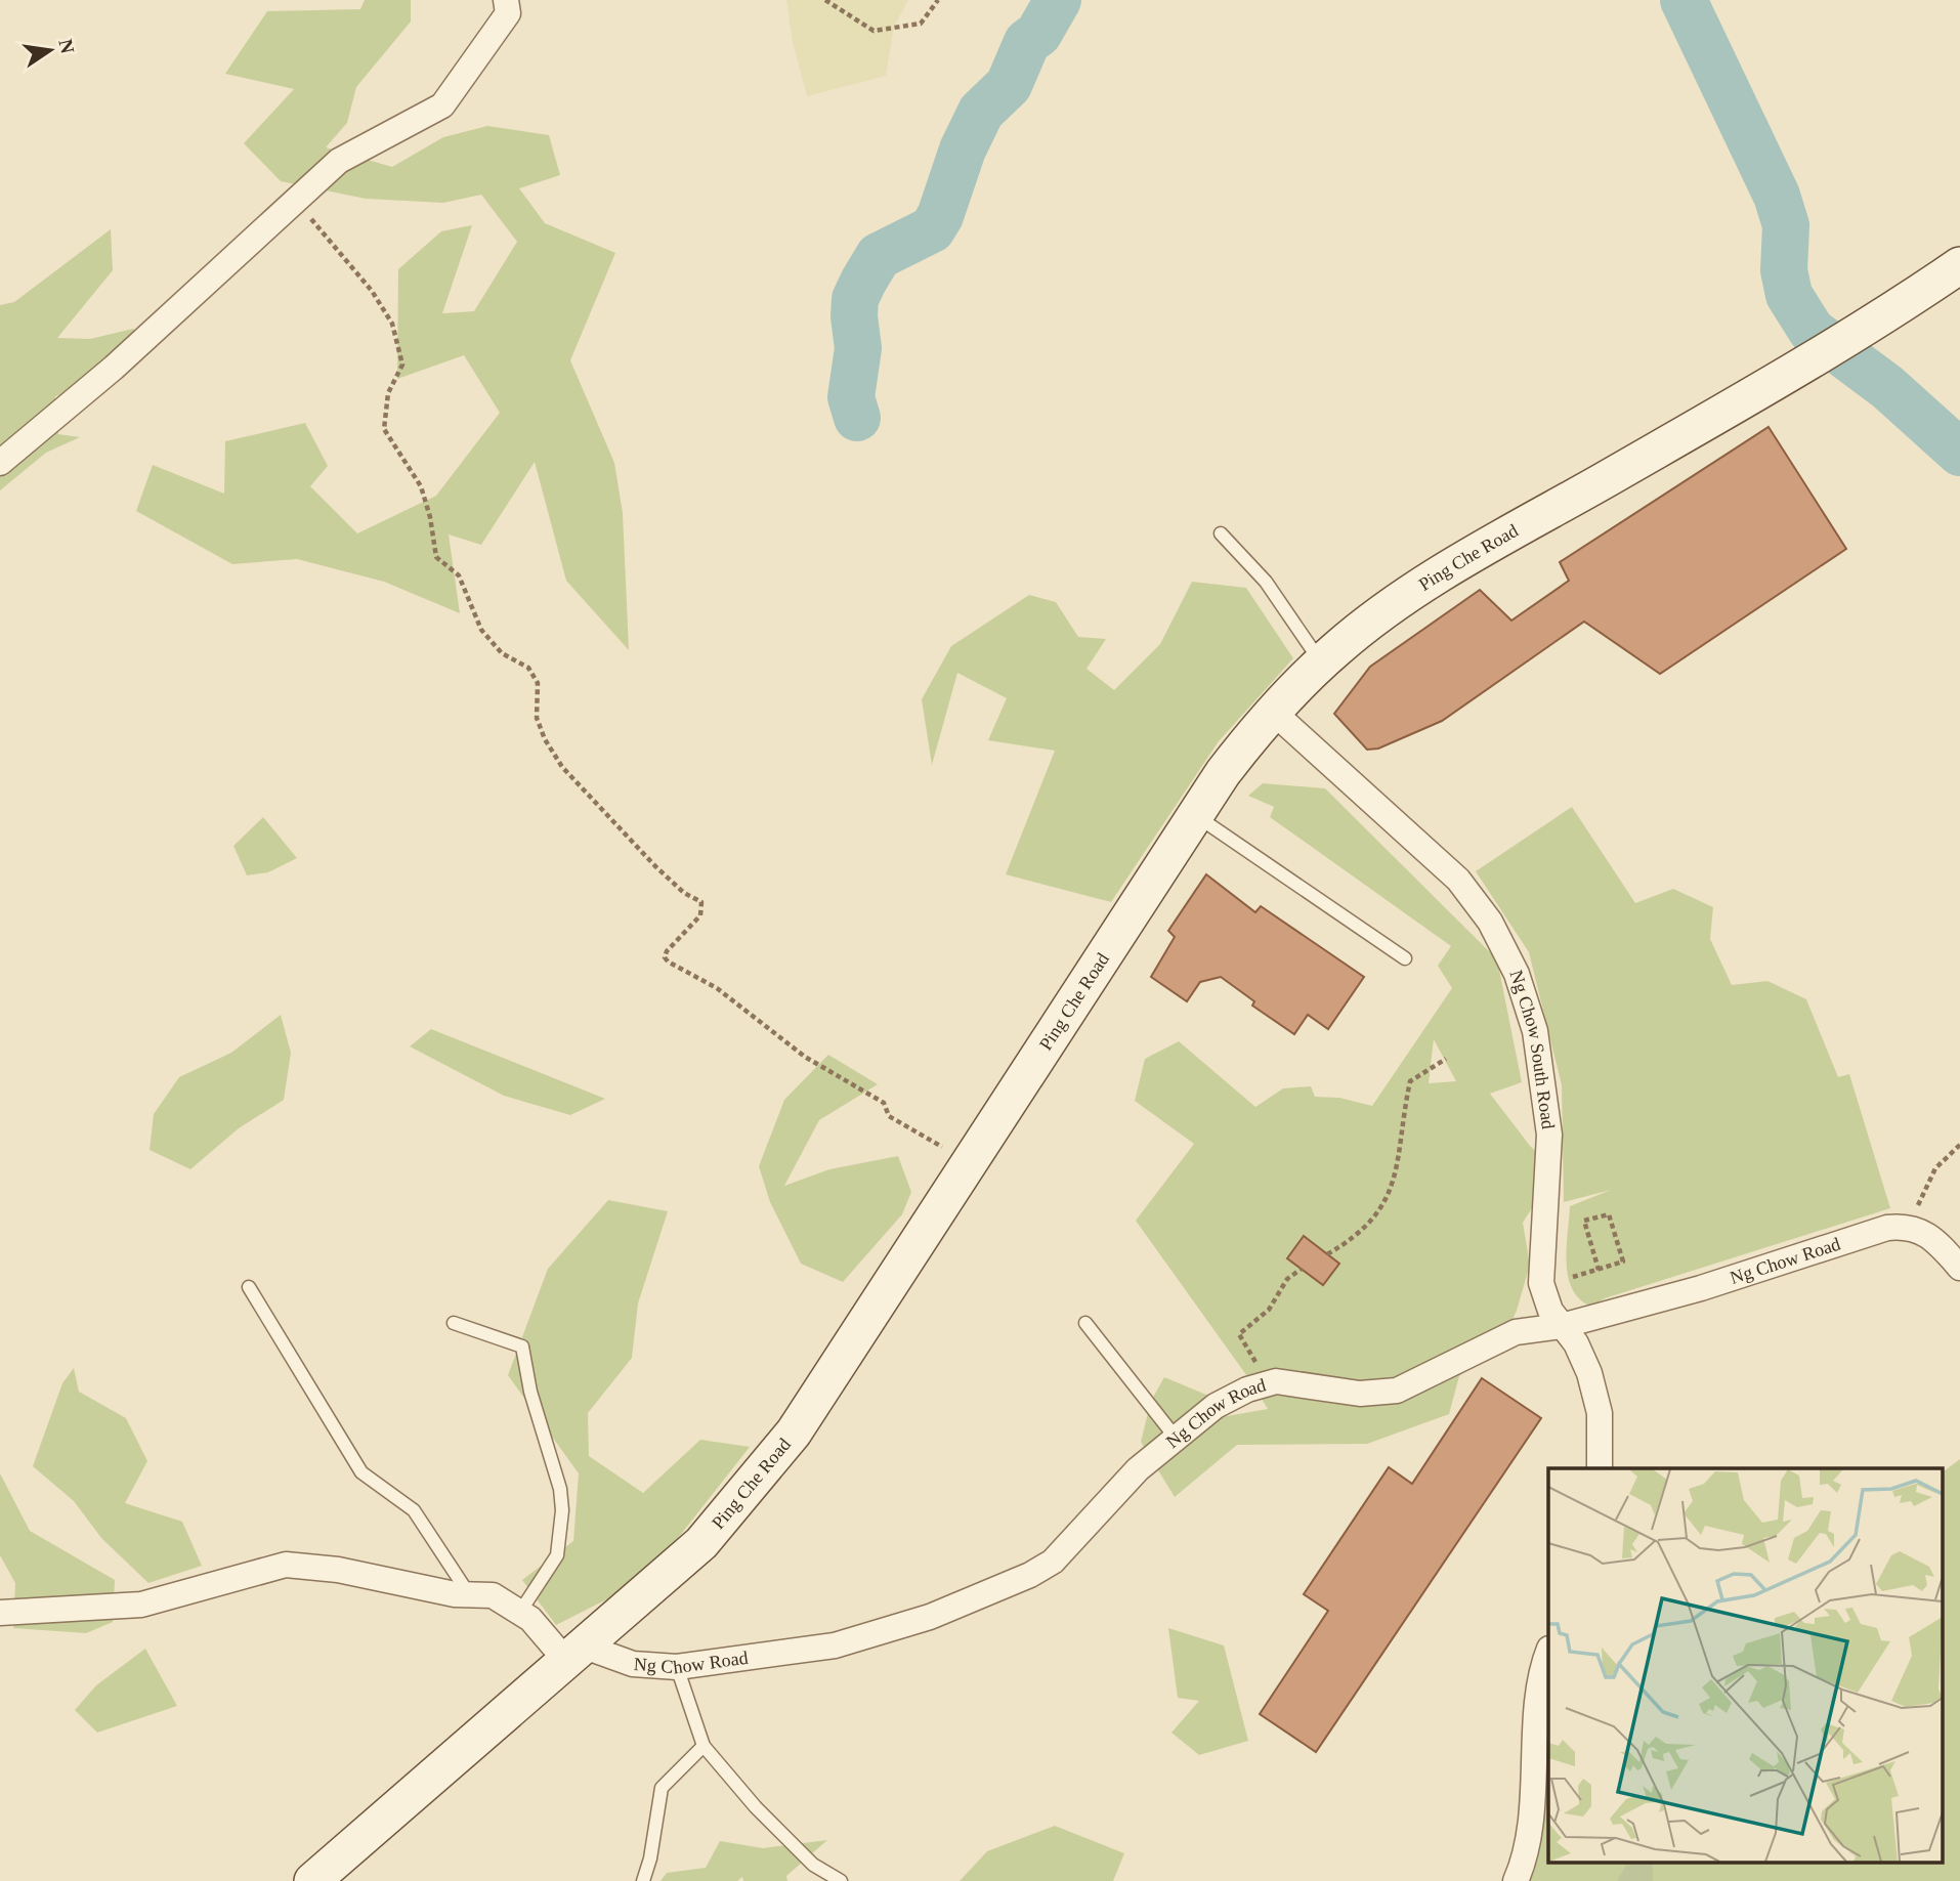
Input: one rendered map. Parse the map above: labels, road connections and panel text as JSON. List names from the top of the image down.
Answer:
{
  "streets": {
    "street": ["Ping Che Road", "Ng Chow South Road", "Ng Chow Road"]
  },
  "crossings": [
    ["Ping Che Road", "Ng Chow South Road"],
    ["Ping Che Road", "Ng Chow Road"],
    ["Ng Chow South Road", "Ng Chow Road"]
  ],
  "north": "right"
}
